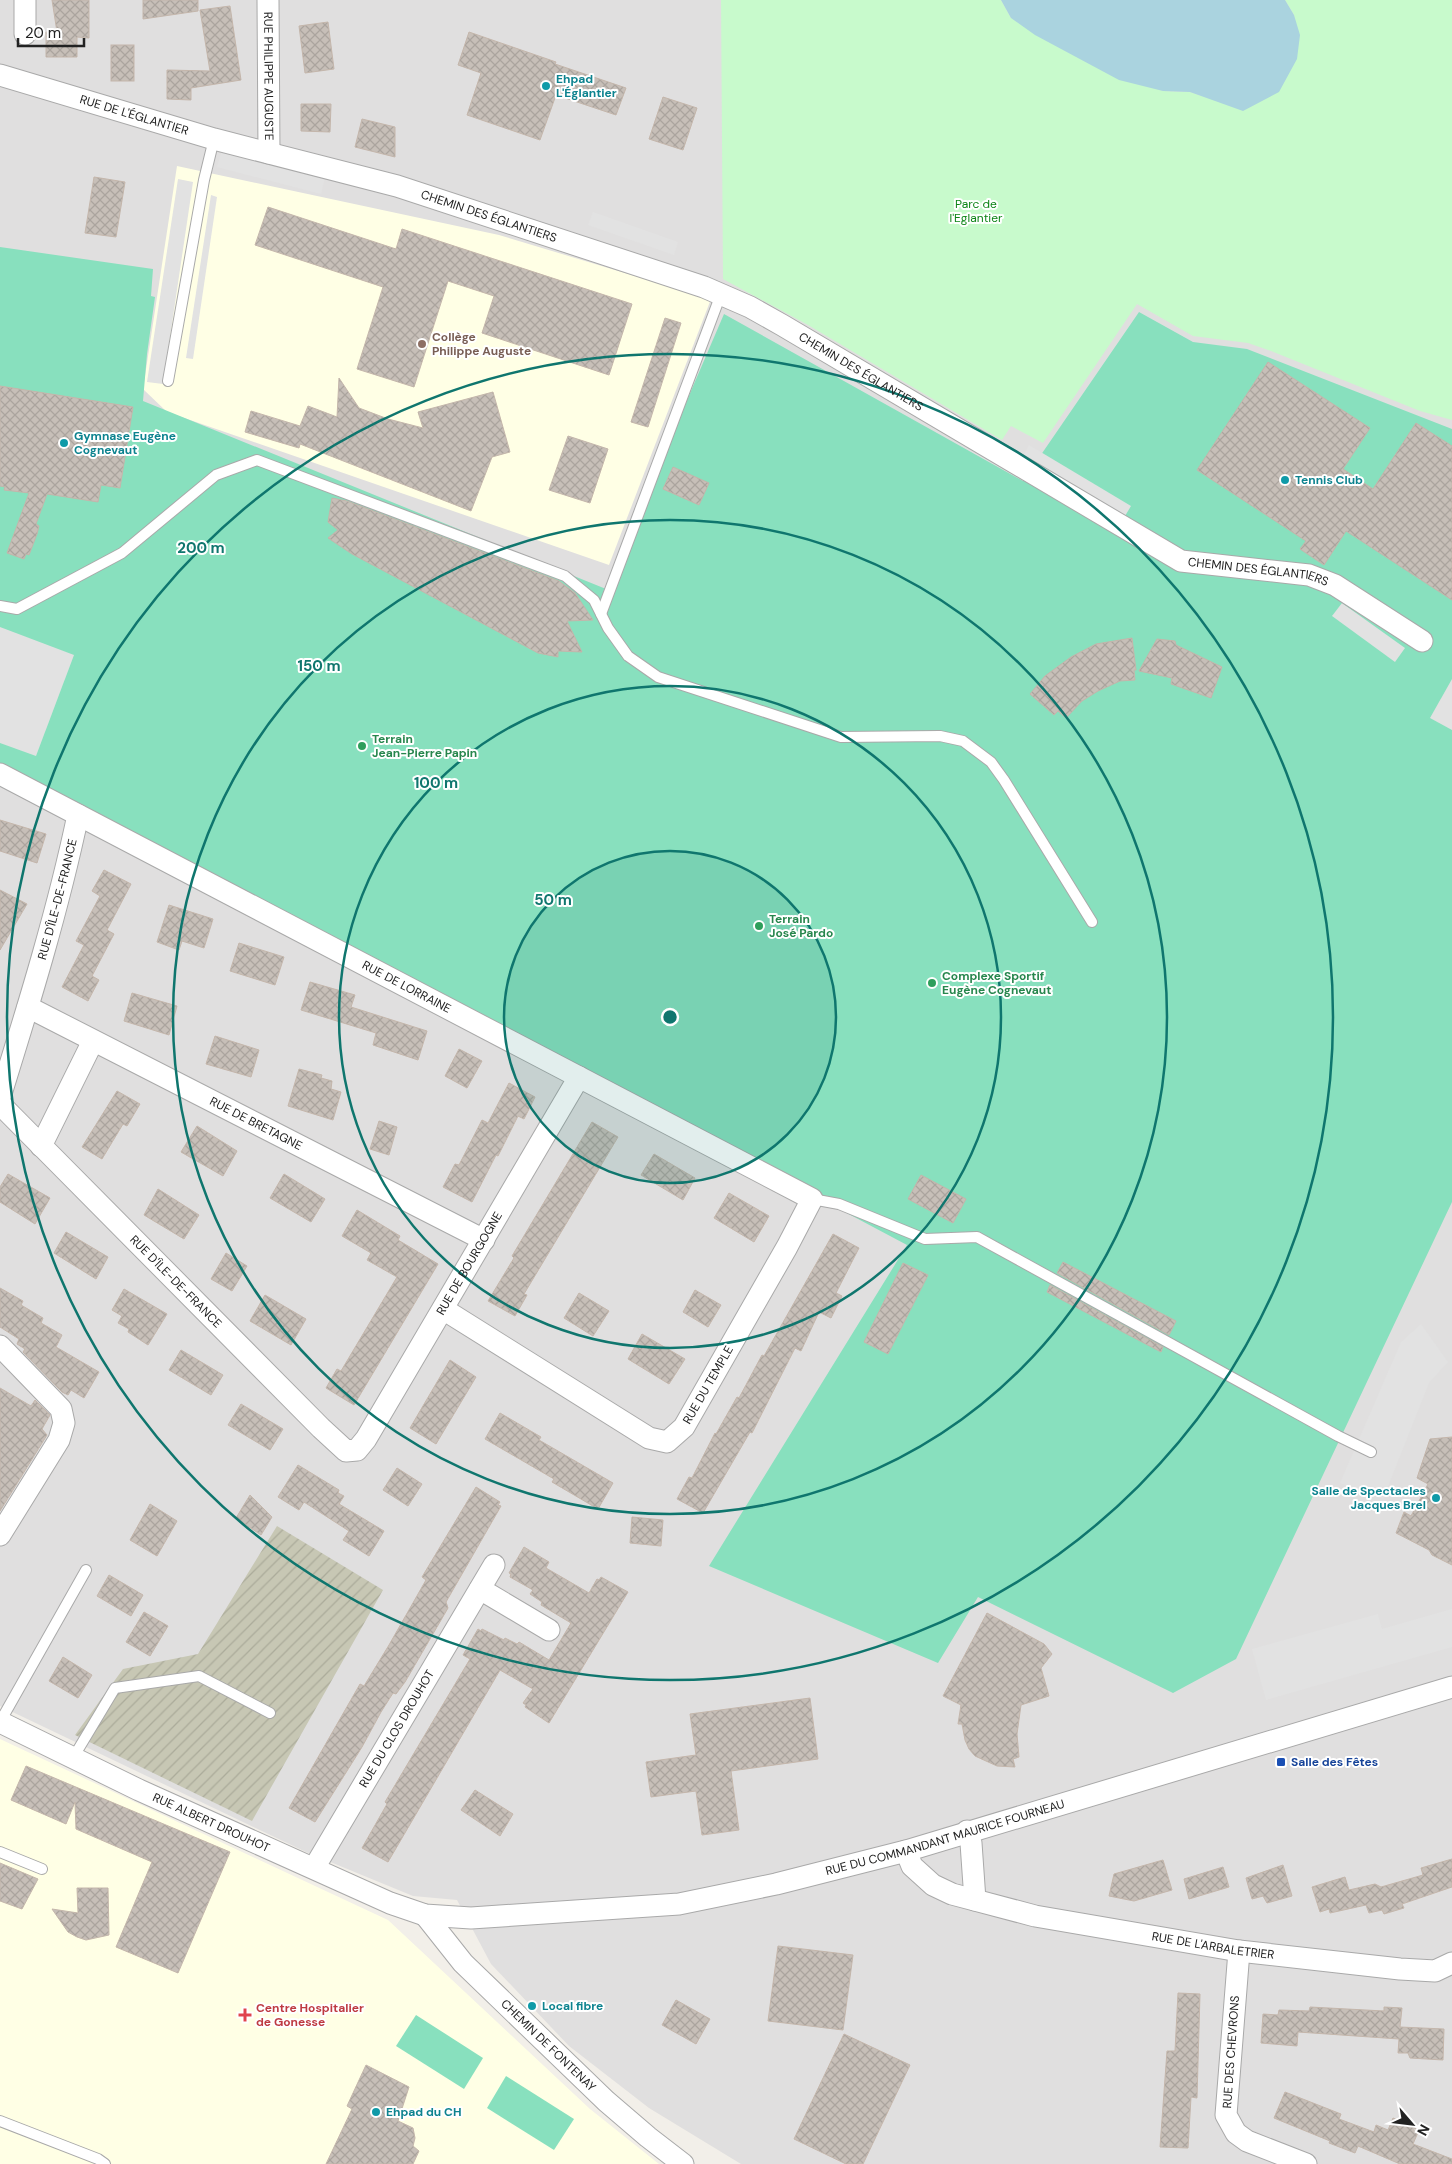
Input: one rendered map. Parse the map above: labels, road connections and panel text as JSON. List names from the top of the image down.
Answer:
{
  "streets": {
    "street": [
      "RUE PHILIPPE AUGUSTE",
      "RUE DE L'ÉGLANTIER",
      "CHEMIN DES ÉGLANTIERS",
      "RUE D'ÎLE-DE-FRANCE",
      "RUE DE LORRAINE",
      "RUE DE BRETAGNE",
      "RUE DE BOURGOGNE",
      "RUE DU TEMPLE",
      "RUE DU CLOS DROUHOT",
      "RUE ALBERT DROUHOT",
      "RUE DU COMMANDANT MAURICE FOURNEAU",
      "RUE DE L'ARBALETRIER",
      "CHEMIN DE FONTENAY",
      "RUE DES CHEVRONS"
    ]
  },
  "crossings": [
    ["RUE PHILIPPE AUGUSTE", "RUE DE L'ÉGLANTIER"],
    ["RUE PHILIPPE AUGUSTE", "CHEMIN DES ÉGLANTIERS"],
    ["RUE DE L'ÉGLANTIER", "CHEMIN DES ÉGLANTIERS"],
    ["RUE D'ÎLE-DE-FRANCE", "RUE DE LORRAINE"],
    ["RUE D'ÎLE-DE-FRANCE", "RUE DE BRETAGNE"],
    ["RUE D'ÎLE-DE-FRANCE", "RUE DE BOURGOGNE"],
    ["RUE DE LORRAINE", "RUE DE BOURGOGNE"],
    ["RUE DE LORRAINE", "RUE DU TEMPLE"],
    ["RUE DE BRETAGNE", "RUE DE BOURGOGNE"],
    ["RUE DE BOURGOGNE", "RUE DU TEMPLE"],
    ["RUE DU CLOS DROUHOT", "RUE ALBERT DROUHOT"],
    ["RUE ALBERT DROUHOT", "RUE DU COMMANDANT MAURICE FOURNEAU"],
    ["RUE ALBERT DROUHOT", "CHEMIN DE FONTENAY"],
    ["RUE DU COMMANDANT MAURICE FOURNEAU", "RUE DE L'ARBALETRIER"],
    ["RUE DU COMMANDANT MAURICE FOURNEAU", "CHEMIN DE FONTENAY"],
    ["RUE DE L'ARBALETRIER", "RUE DES CHEVRONS"]
  ],
  "parks": ["Parc de l'Eglantier"],
  "places": {
    "other": [
      "Ehpad L'Églantier",
      "Collège Philippe Auguste",
      "Gymnase Eugène Cognevaut",
      "Tennis Club",
      "Terrain Jean-Pierre Papin",
      "Terrain José Pardo",
      "Complexe Sportif Eugène Cognevaut",
      "Salle de Spectacles Jacques Brel",
      "Local fibre",
      "Ehpad du CH"
    ],
    "transit": ["Salle des Fêtes"],
    "health": ["Centre Hospitalier de Gonesse"]
  },
  "scale_bar": "20 m",
  "north": "bottom right",
  "rings": [
    "200 m",
    "150 m",
    "100 m",
    "50 m"
  ]
}
